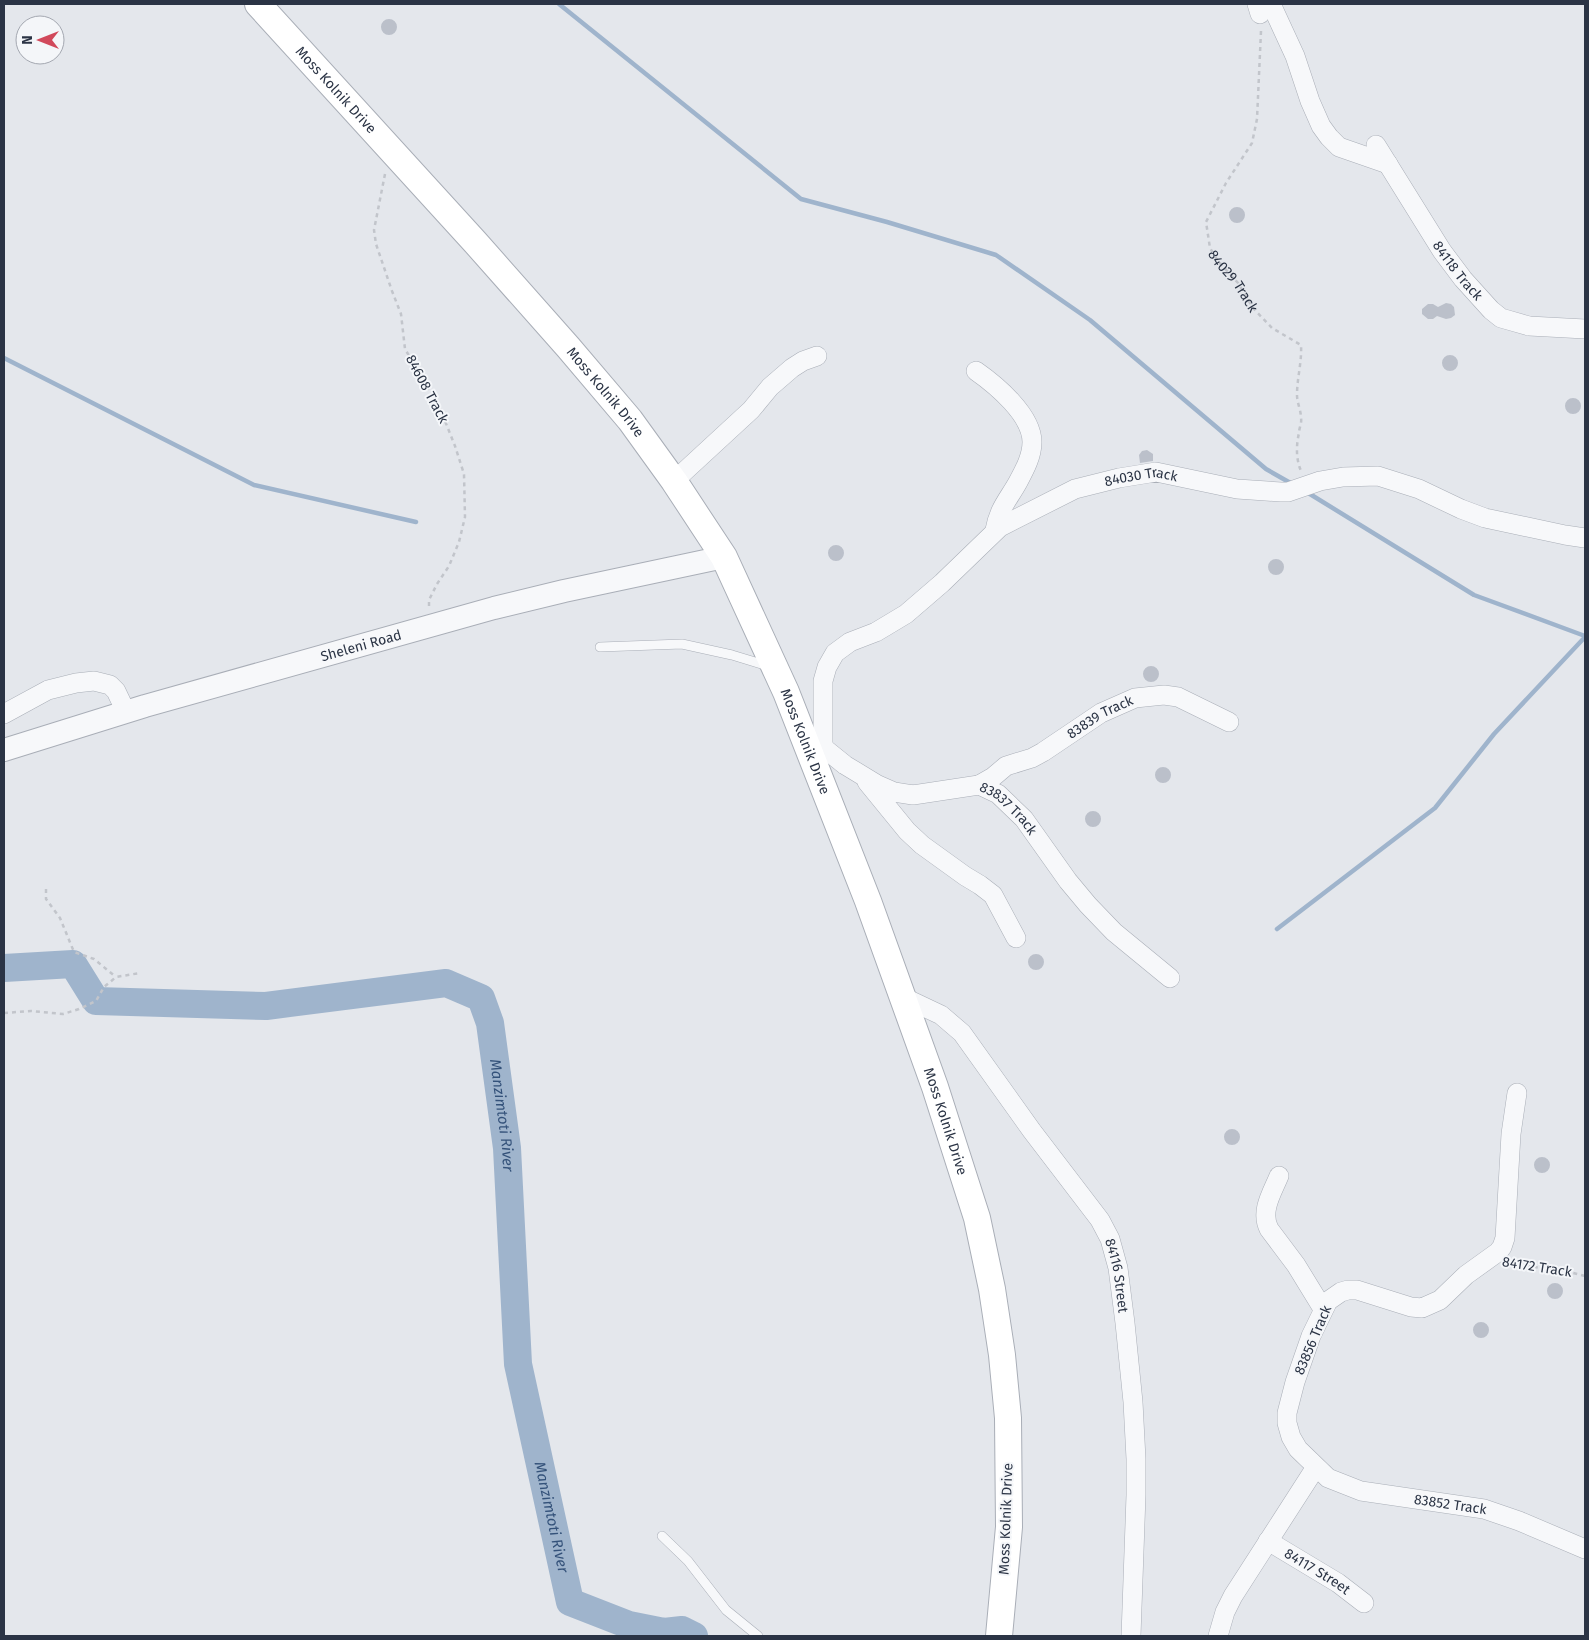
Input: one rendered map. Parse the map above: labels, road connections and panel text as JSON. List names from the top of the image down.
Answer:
{
  "streets": {
    "main road": ["Moss Kolnik Drive"],
    "street": [
      "84118 Track",
      "84030 Track",
      "Sheleni Road",
      "83839 Track",
      "83837 Track",
      "84116 Street",
      "83856 Track",
      "83852 Track",
      "84117 Street"
    ],
    "path": ["84029 Track", "84608 Track", "84172 Track"]
  },
  "crossings": [
    ["Moss Kolnik Drive", "84608 Track"],
    ["Moss Kolnik Drive", "Sheleni Road"],
    ["Moss Kolnik Drive", "83837 Track"],
    ["Moss Kolnik Drive", "84116 Street"],
    ["84029 Track", "84030 Track"],
    ["84608 Track", "Sheleni Road"],
    ["84030 Track", "83837 Track"],
    ["83839 Track", "83837 Track"],
    ["84172 Track", "83856 Track"],
    ["83856 Track", "83852 Track"]
  ],
  "water": ["Manzimtoti River"],
  "north": "left"
}
